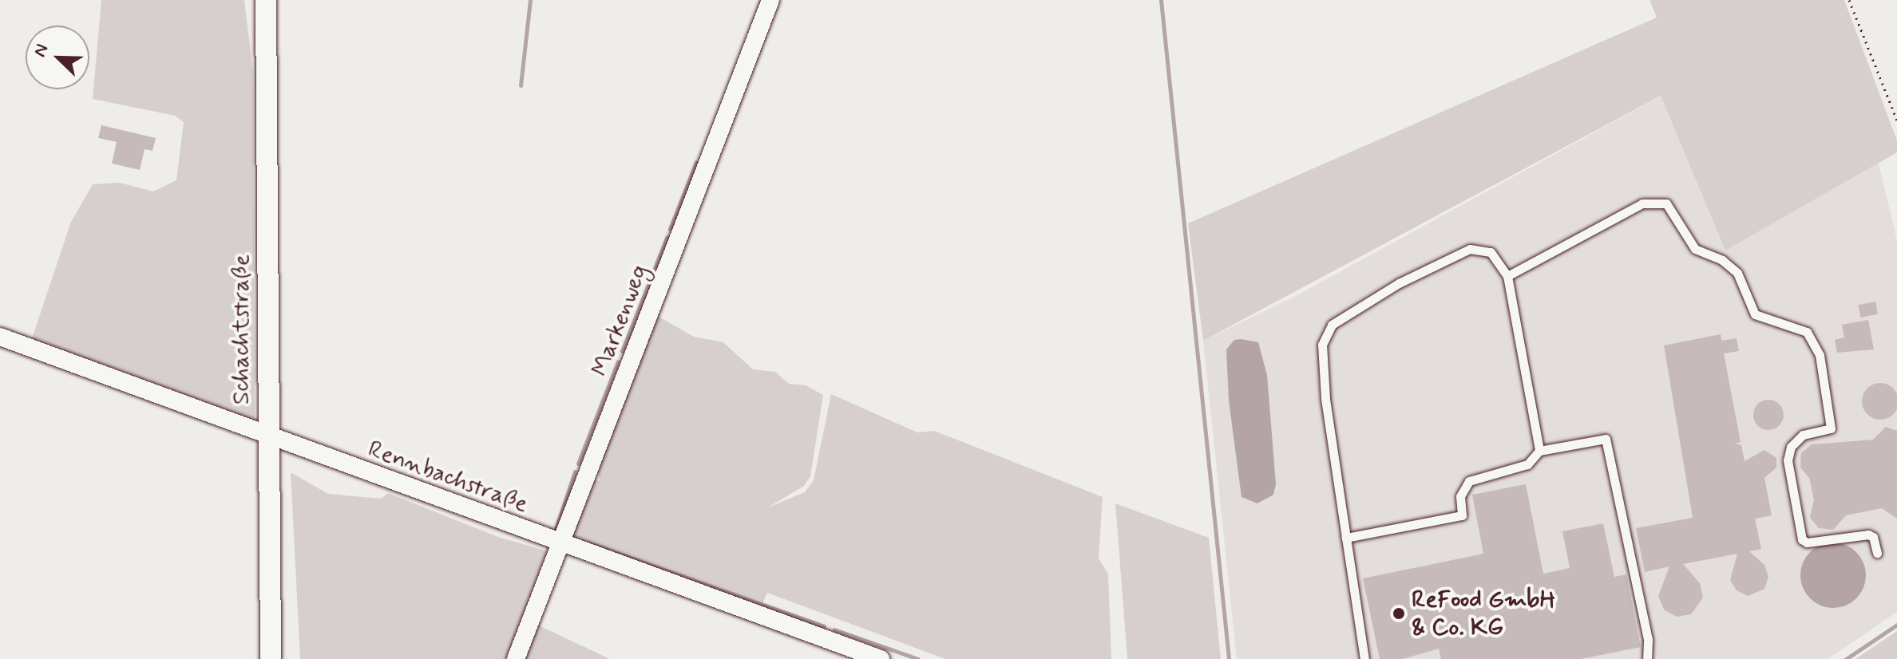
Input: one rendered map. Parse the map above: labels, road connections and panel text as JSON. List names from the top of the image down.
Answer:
{
  "streets": {
    "street": ["Markenweg", "Schachtstraße", "Rennbachstraße"]
  },
  "crossings": [
    ["Markenweg", "Rennbachstraße"],
    ["Schachtstraße", "Rennbachstraße"]
  ],
  "places": ["ReFood GmbH & Co. KG"],
  "north": "top left"
}
